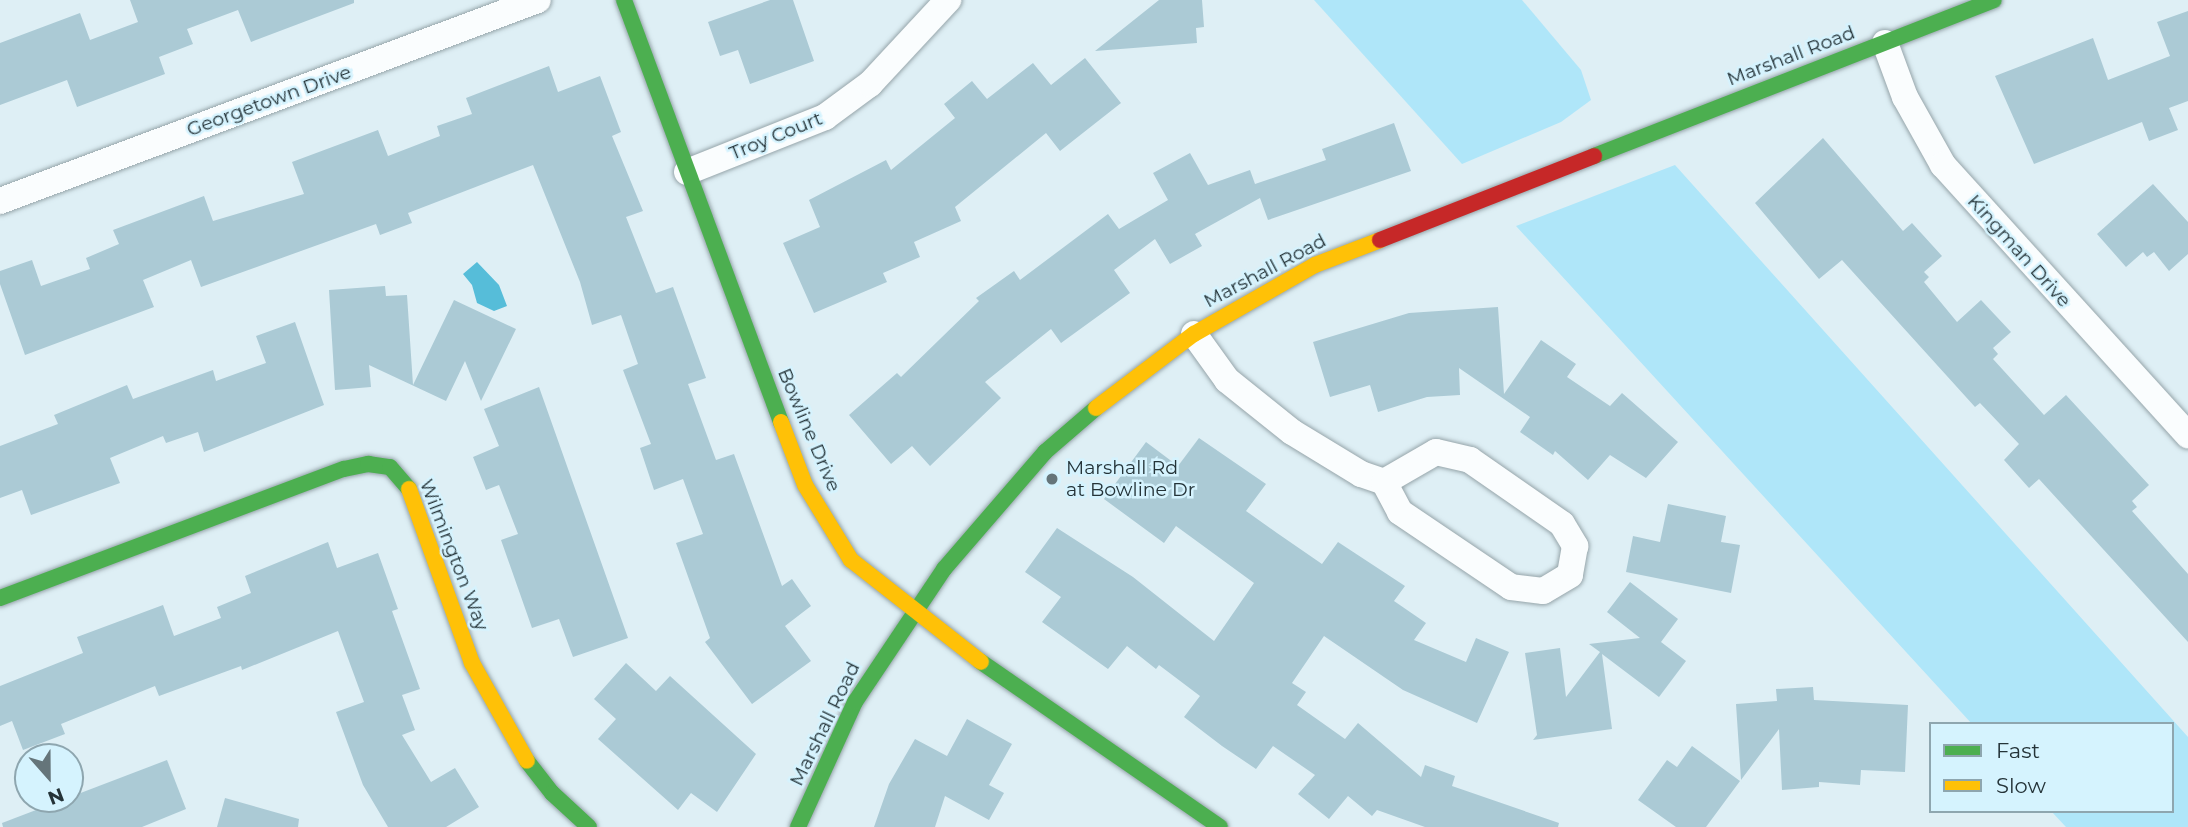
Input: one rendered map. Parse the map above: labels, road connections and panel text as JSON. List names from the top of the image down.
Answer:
{
  "streets": {
    "street": [
      "Marshall Road",
      "Georgetown Drive",
      "Troy Court",
      "Kingman Drive",
      "Bowline Drive",
      "Wilmington Way"
    ]
  },
  "crossings": [
    ["Marshall Road", "Kingman Drive"],
    ["Marshall Road", "Bowline Drive"],
    ["Troy Court", "Bowline Drive"]
  ],
  "places": ["Marshall Rd at Bowline Dr"],
  "legend": ["Fast", "Slow"],
  "north": "bottom"
}
